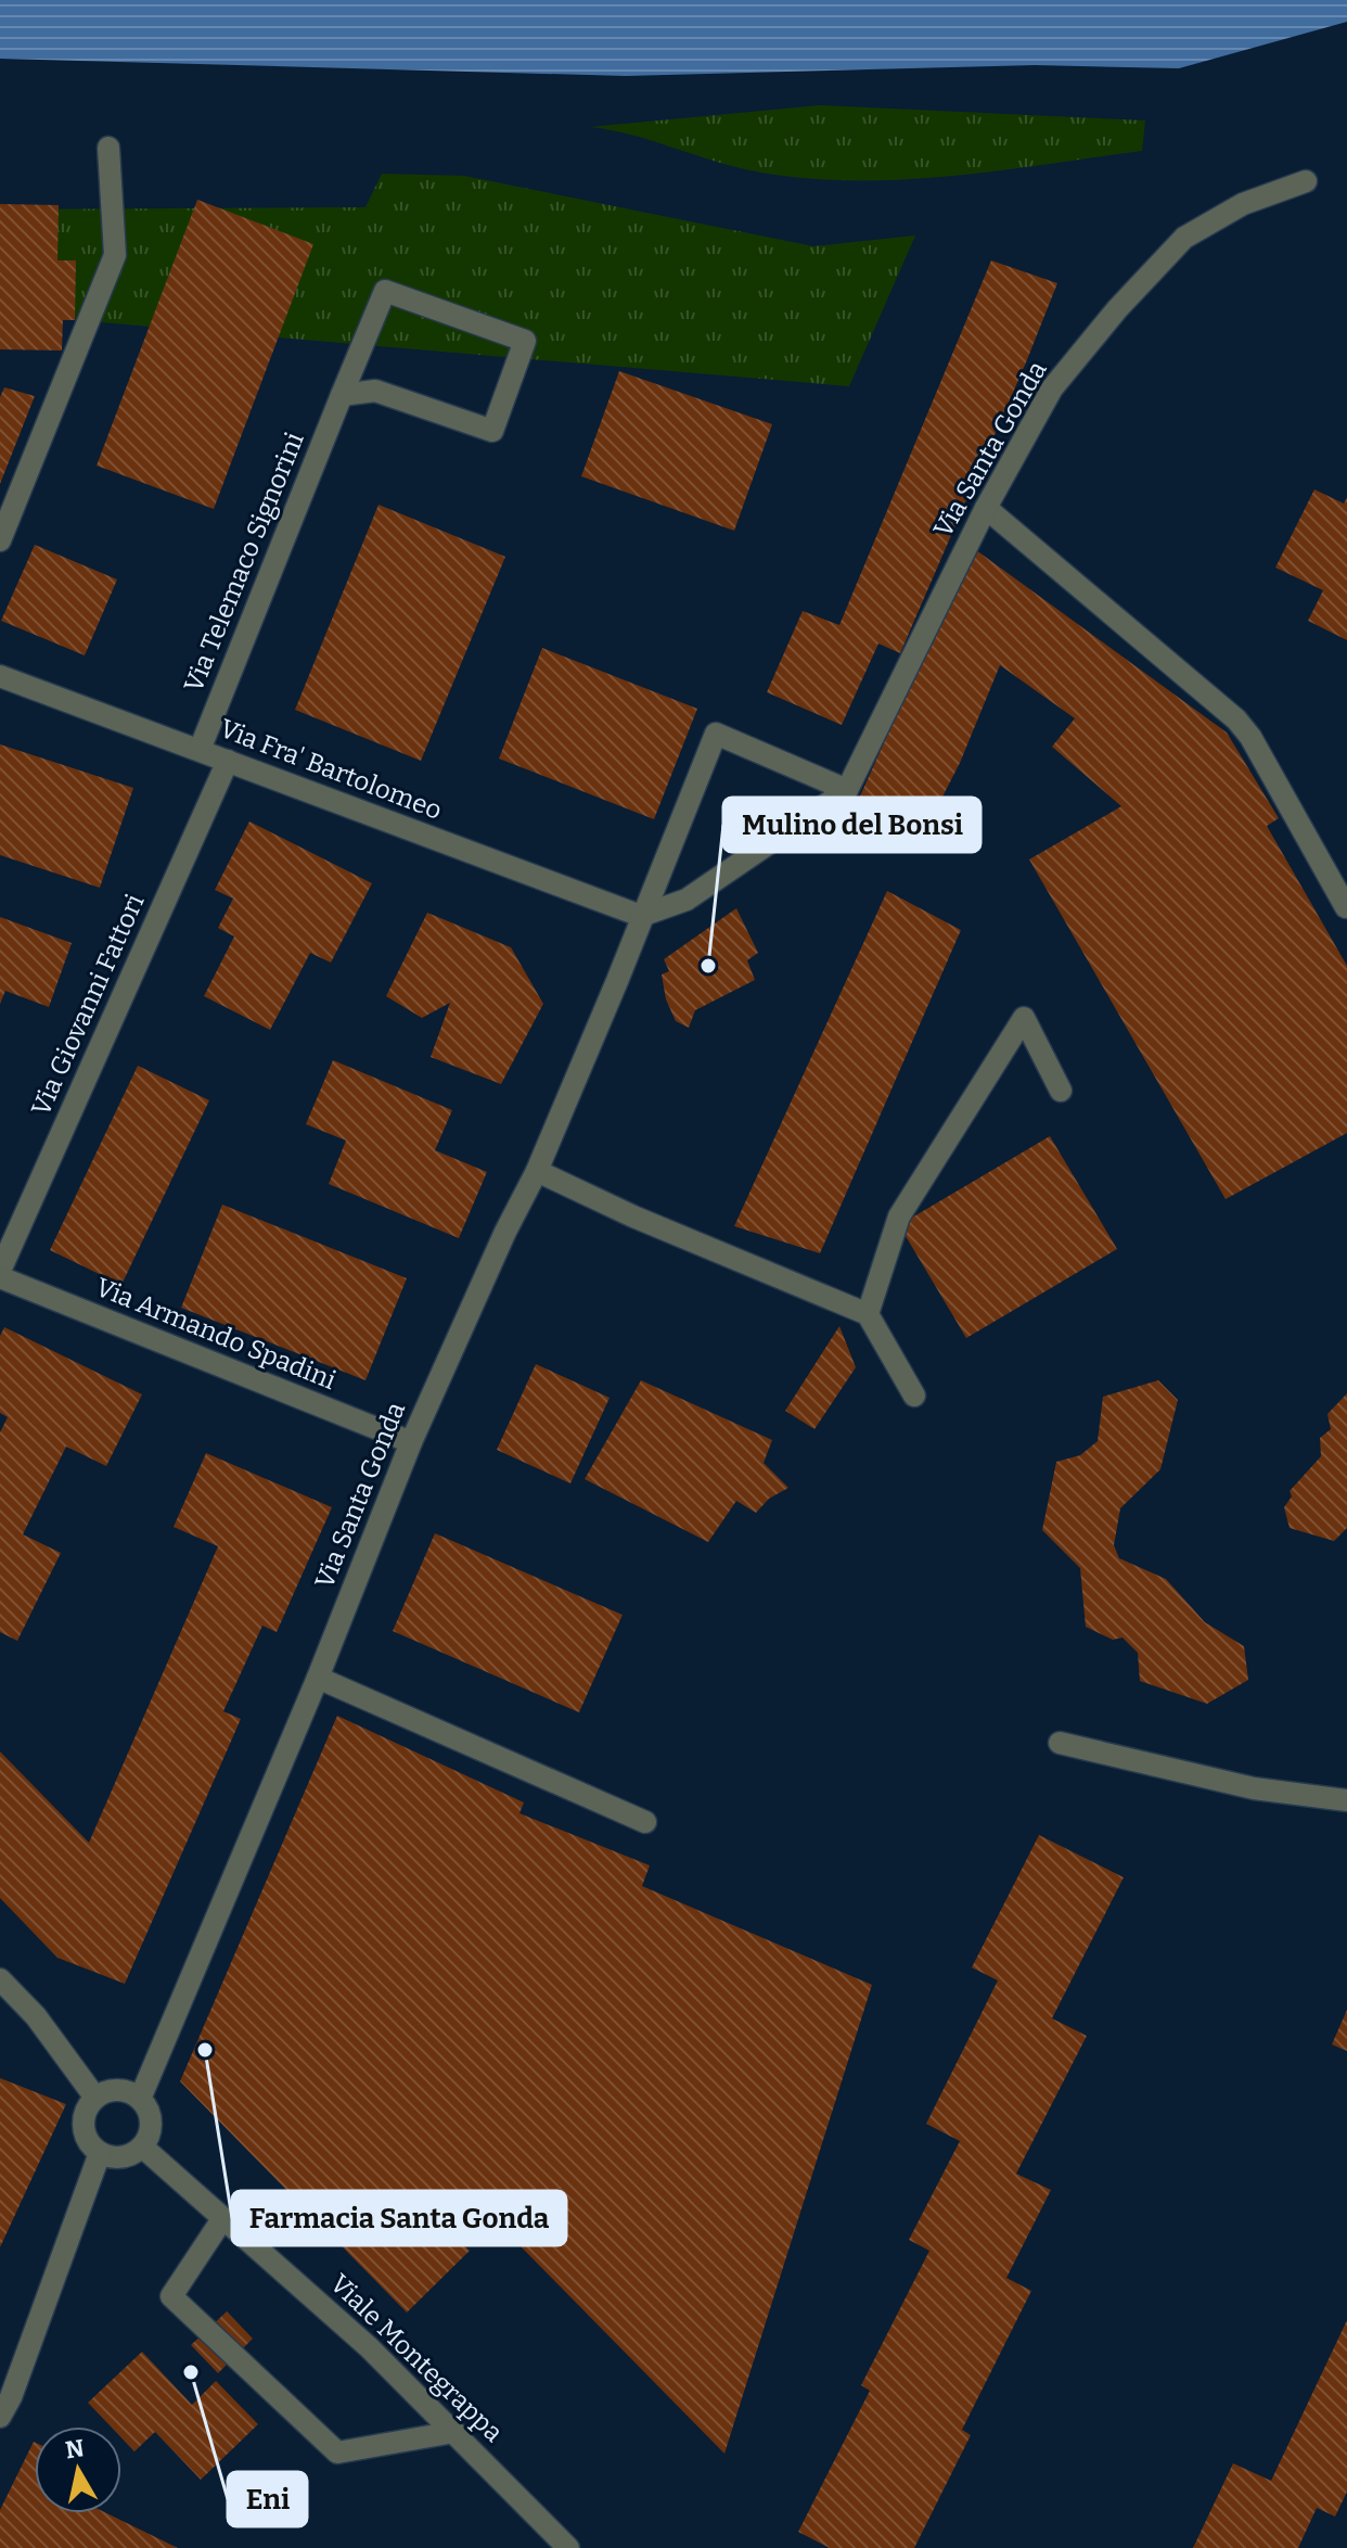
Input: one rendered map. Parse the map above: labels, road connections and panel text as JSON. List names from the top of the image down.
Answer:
{
  "streets": {
    "street": [
      "Via Santa Gonda",
      "Via Telemaco Signorini",
      "Via Fra' Bartolomeo",
      "Via Giovanni Fattori",
      "Via Armando Spadini",
      "Viale Montegrappa"
    ]
  },
  "crossings": [
    ["Via Santa Gonda", "Via Fra' Bartolomeo"],
    ["Via Santa Gonda", "Via Armando Spadini"],
    ["Via Santa Gonda", "Viale Montegrappa"],
    ["Via Telemaco Signorini", "Via Fra' Bartolomeo"],
    ["Via Fra' Bartolomeo", "Via Giovanni Fattori"],
    ["Via Giovanni Fattori", "Via Armando Spadini"]
  ],
  "places": ["Mulino del Bonsi", "Farmacia Santa Gonda", "Eni"],
  "north": "top"
}
